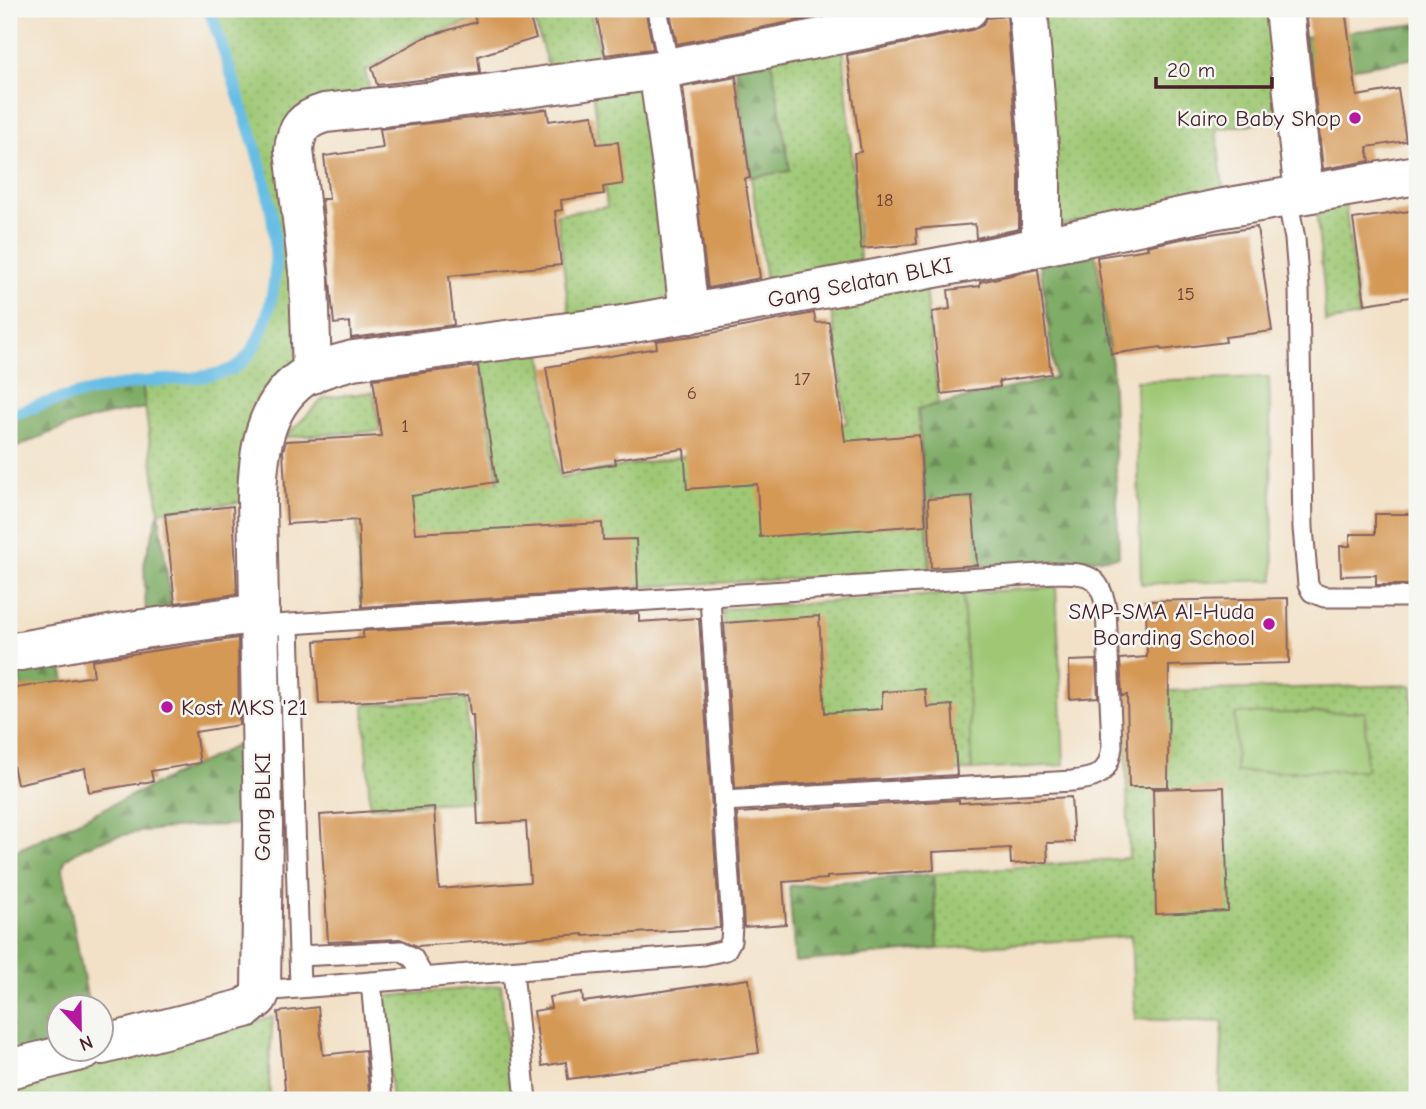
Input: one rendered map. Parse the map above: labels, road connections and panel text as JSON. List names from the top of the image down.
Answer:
{
  "streets": {
    "street": ["Gang Selatan BLKI", "Gang BLKI"]
  },
  "crossings": [
    ["Gang Selatan BLKI", "Gang BLKI"]
  ],
  "places": ["Kairo Baby Shop", "SMP-SMA Al-Huda Boarding School", "Kost MKS '21"],
  "house_numbers": [
    "18",
    "15",
    "17",
    "6",
    "1"
  ],
  "scale_bar": "20 m",
  "north": "bottom"
}
